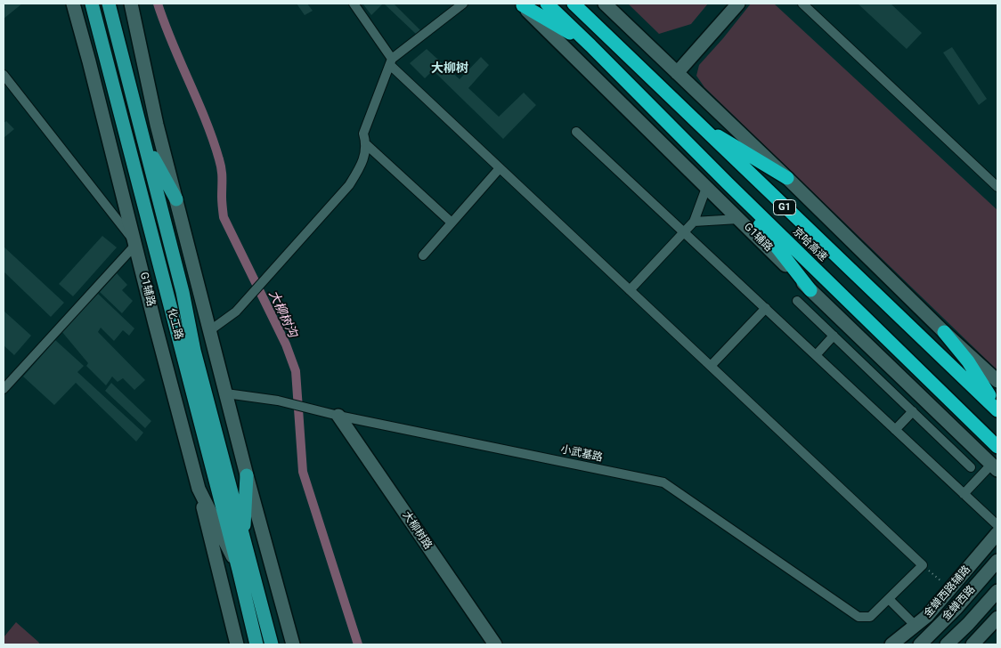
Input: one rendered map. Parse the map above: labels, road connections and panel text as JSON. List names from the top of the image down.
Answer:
{
  "streets": {
    "highway": ["G1", "京哈高速"],
    "main road": ["化工路"],
    "street": [
      "G1辅路",
      "小武基路",
      "大柳树路",
      "金蝉西路辅路",
      "金蝉西路"
    ]
  },
  "crossings": [
    ["G1辅路", "化工路"],
    ["小武基路", "大柳树路"]
  ],
  "districts": ["大柳树"],
  "water": ["大柳树沟"]
}
